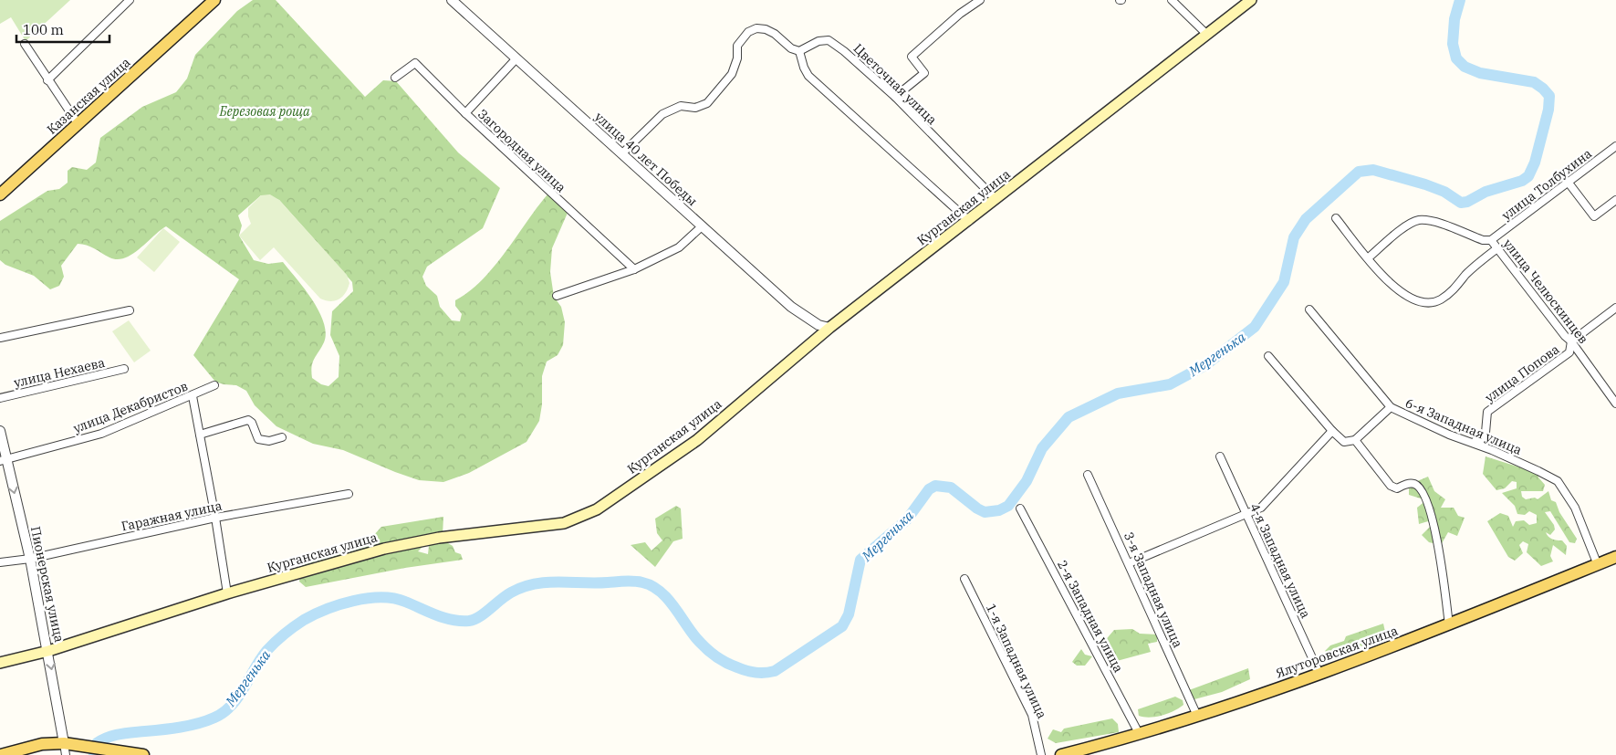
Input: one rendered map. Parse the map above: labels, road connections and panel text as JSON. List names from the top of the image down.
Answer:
{
  "streets": {
    "main road": ["Казанская улица", "Курганская улица", "Ялуторовская улица"],
    "street": [
      "Цветочная улица",
      "Загородная улица",
      "улица 40 лет Победы",
      "улица Толбухина",
      "улица Челюскинцев",
      "улица Нехаева",
      "улица Попова",
      "улица Декабристов",
      "6-я Западная улица",
      "Гаражная улица",
      "4-я Западная улица",
      "Пионерская улица",
      "3-я Западная улица",
      "2-я Западная улица",
      "1-я Западная улица"
    ]
  },
  "crossings": [
    ["Цветочная улица", "Курганская улица"],
    ["улица 40 лет Победы", "Курганская улица"],
    ["улица Толбухина", "улица Челюскинцев"],
    ["Курганская улица", "Пионерская улица"],
    ["улица Челюскинцев", "улица Попова"],
    ["улица Попова", "6-я Западная улица"],
    ["улица Декабристов", "Пионерская улица"],
    ["6-я Западная улица", "Ялуторовская улица"],
    ["Гаражная улица", "Пионерская улица"],
    ["4-я Западная улица", "Ялуторовская улица"],
    ["3-я Западная улица", "Ялуторовская улица"],
    ["2-я Западная улица", "Ялуторовская улица"]
  ],
  "one_way": ["Пионерская улица"],
  "water": ["Мергенька"],
  "parks": ["Березовая роща"],
  "scale_bar": "100 m"
}
